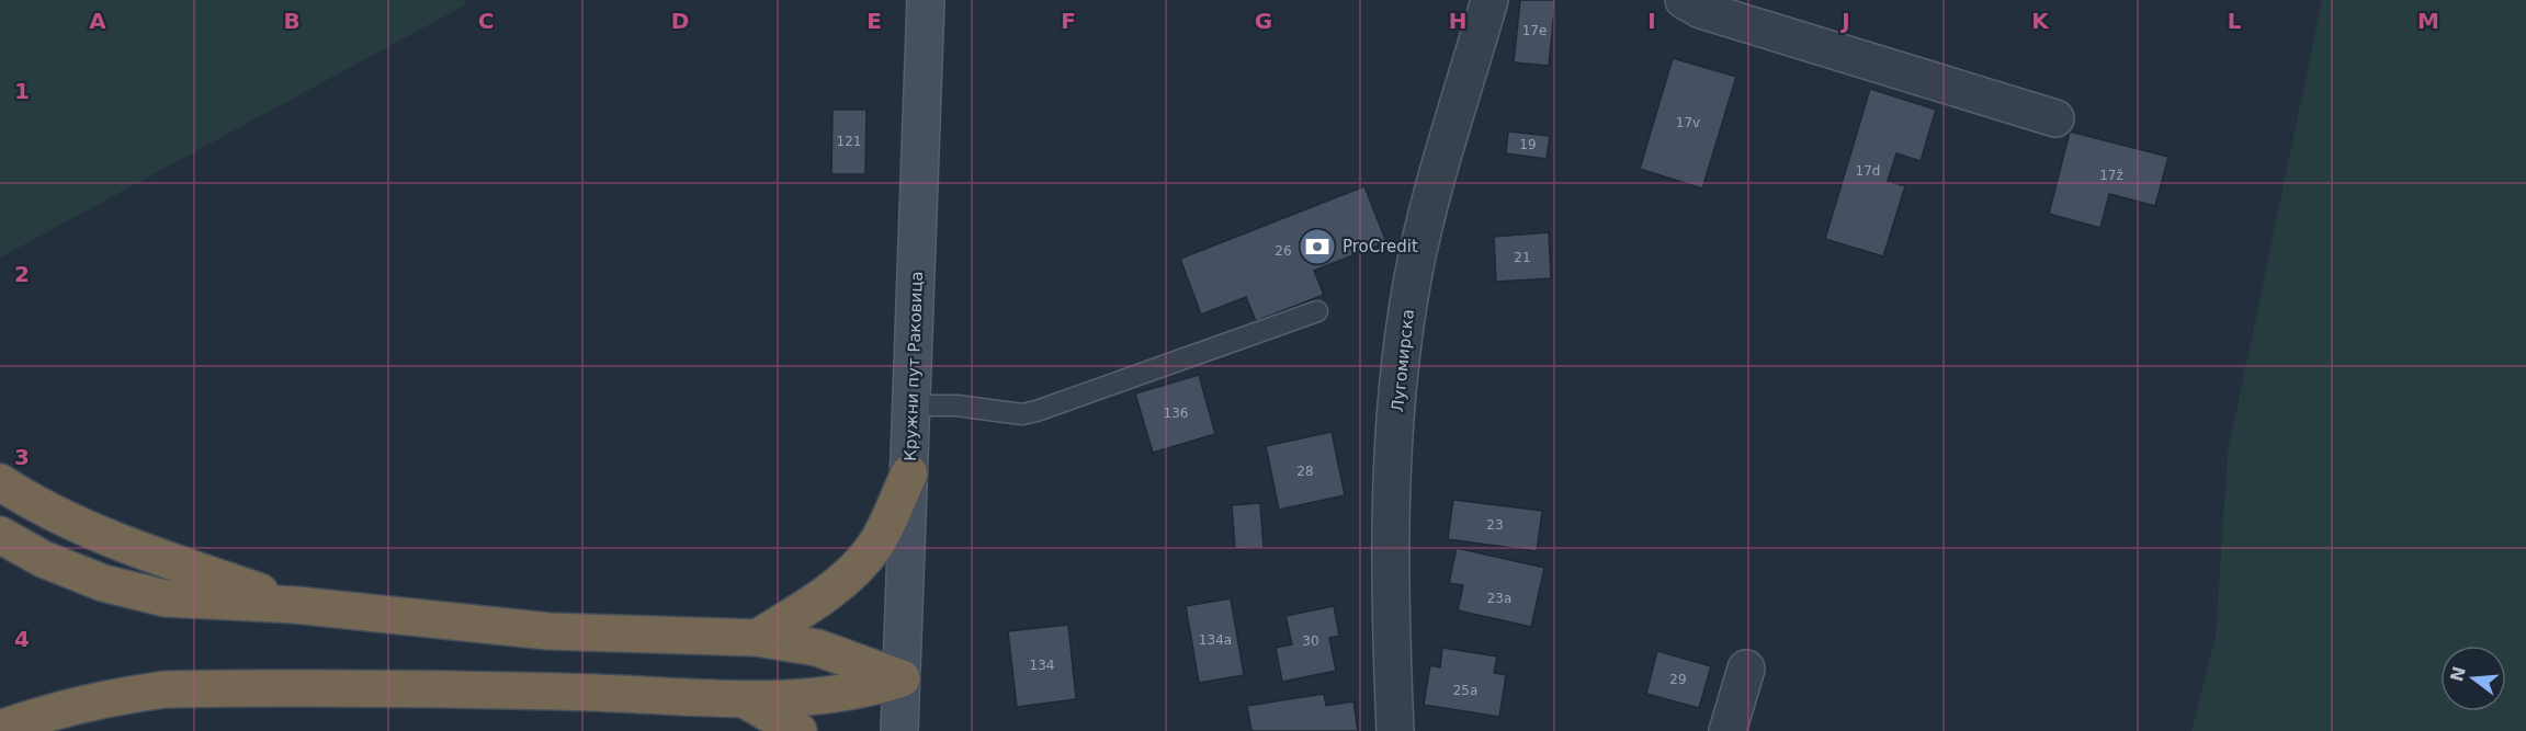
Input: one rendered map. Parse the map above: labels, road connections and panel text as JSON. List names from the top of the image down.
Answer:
{
  "streets": {
    "main road": ["Кружни пут Раковица"],
    "street": ["Лугомирска"]
  },
  "places": {
    "bank": ["ProCredit"]
  },
  "house_numbers": [
    "17e",
    "17v",
    "121",
    "19",
    "17d",
    "17ž",
    "26",
    "21",
    "136",
    "28",
    "23",
    "23a",
    "134a",
    "30",
    "134",
    "29",
    "25a"
  ],
  "north": "left",
  "grid": {
    "columns": [
      "A",
      "B",
      "C",
      "D",
      "E",
      "F",
      "G",
      "H",
      "I",
      "J",
      "K",
      "L",
      "M"
    ],
    "rows": [
      "1",
      "2",
      "3",
      "4"
    ]
  }
}
